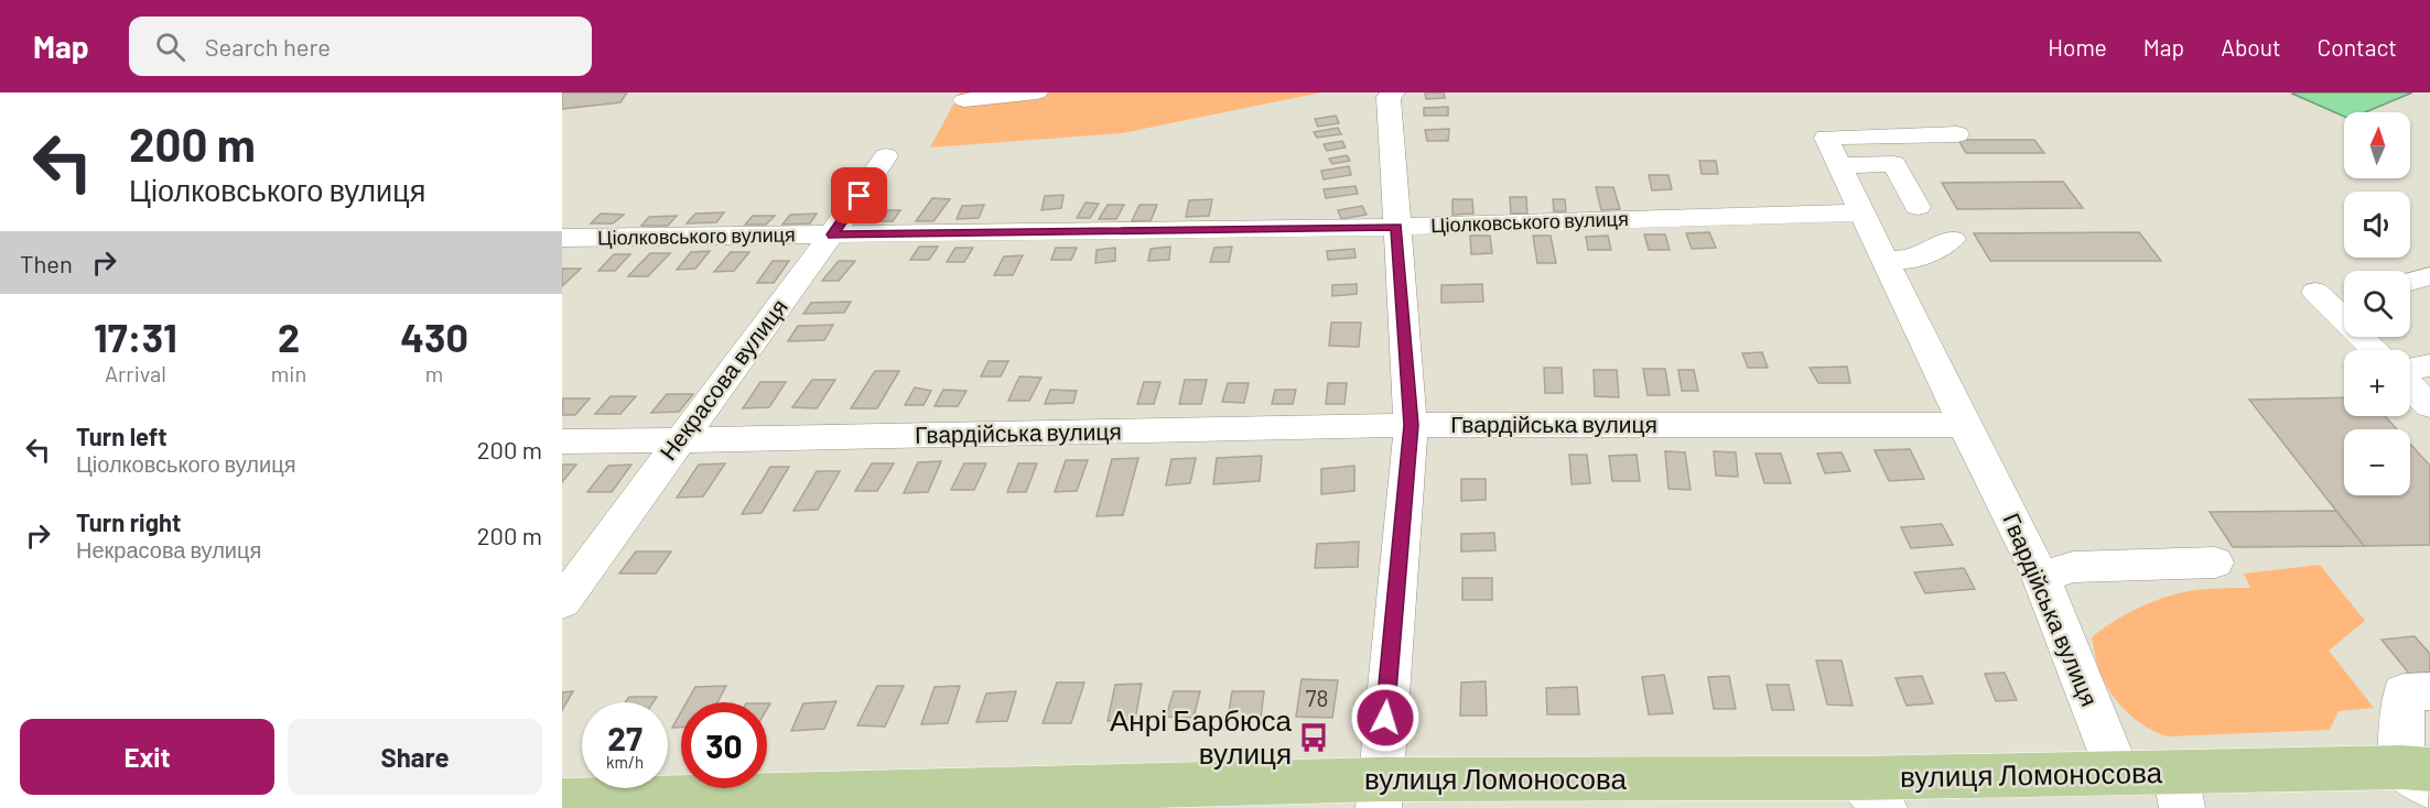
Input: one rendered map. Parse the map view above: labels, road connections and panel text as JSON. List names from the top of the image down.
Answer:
{
  "streets": {
    "main road": ["вулиця Ломоносова"],
    "street": ["Ціолковського вулиця", "Некрасова вулиця", "Гвардійська вулиця"]
  },
  "crossings": [
    ["Ціолковського вулиця", "Некрасова вулиця"],
    ["Некрасова вулиця", "Гвардійська вулиця"],
    ["Гвардійська вулиця", "вулиця Ломоносова"]
  ],
  "places": {
    "bus stop": ["Анрі Барбюса вулиця"]
  },
  "house_numbers": ["78"],
  "north": "top",
  "page": {
    "header": "Map",
    "search": "Search here",
    "nav": [
      "Home",
      "Map",
      "About",
      "Contact"
    ],
    "turn": ["200 m", "Ціолковського вулиця"],
    "map_buttons": ["+", "−"],
    "then": "Then",
    "eta": [
      "17:31",
      "Arrival",
      "2",
      "min",
      "430",
      "m"
    ],
    "list": [
      {
        "name": "Turn left",
        "note": "Ціолковського вулиця",
        "value": "200 m"
      },
      {
        "name": "Turn right",
        "note": "Некрасова вулиця",
        "value": "200 m"
      }
    ],
    "speed": "27 km/h",
    "limit": "30",
    "buttons": ["Exit", "Share"]
  }
}
